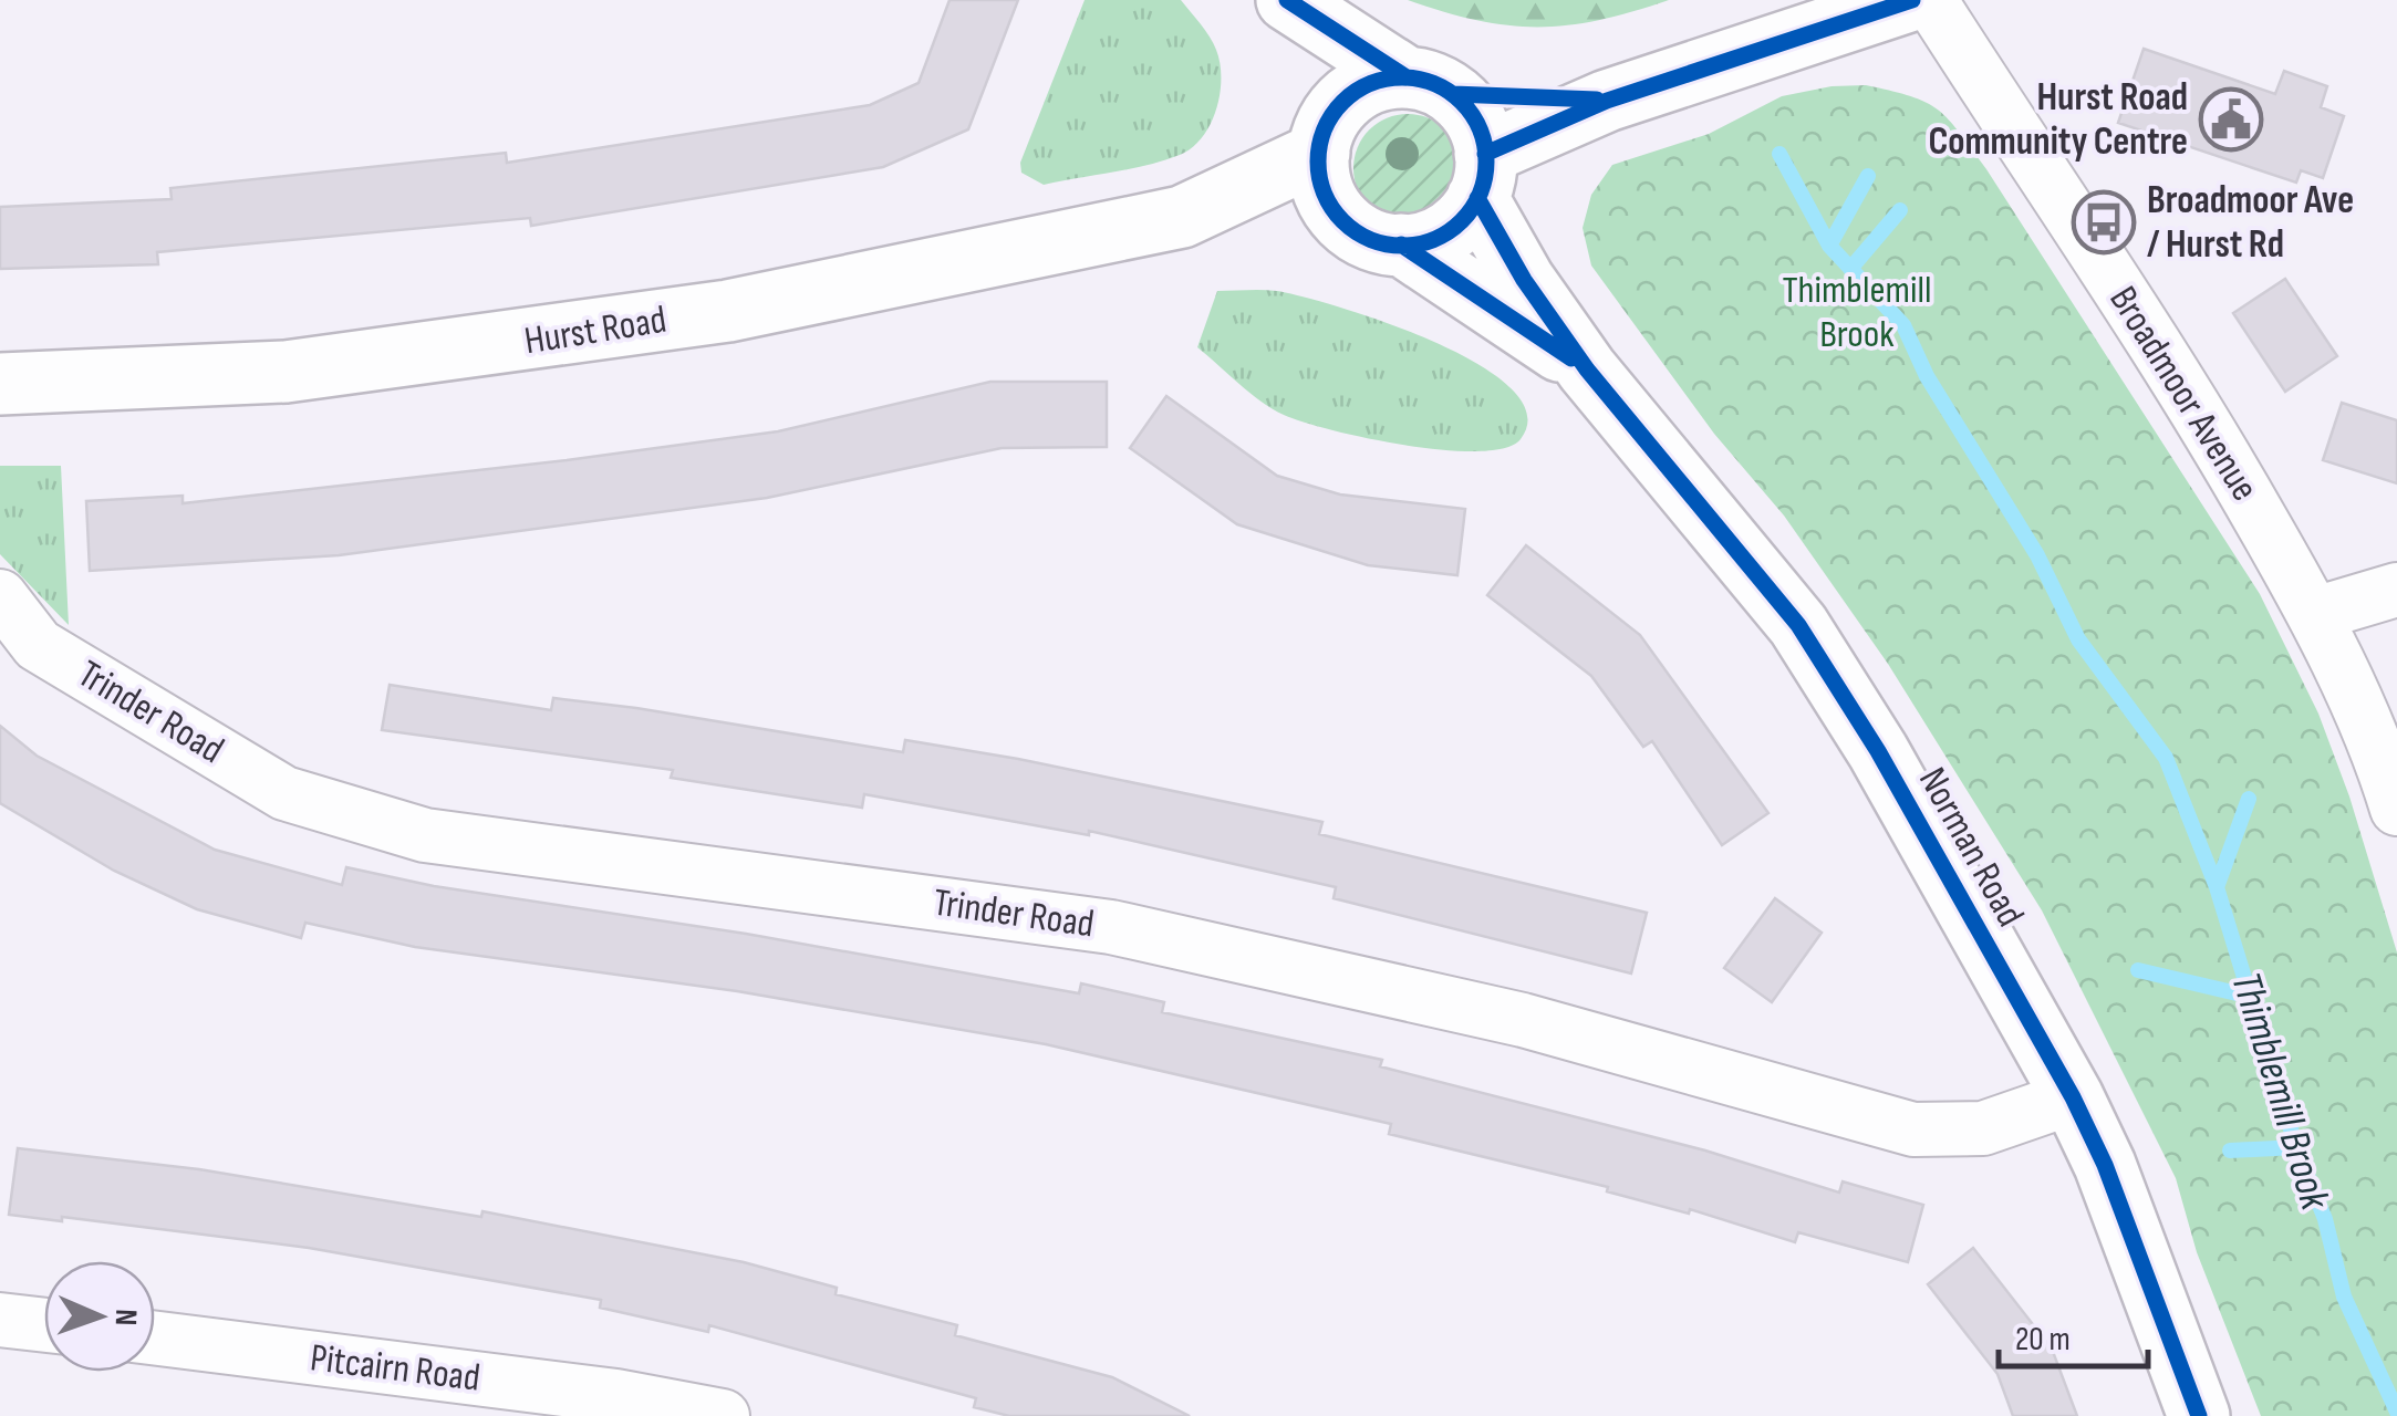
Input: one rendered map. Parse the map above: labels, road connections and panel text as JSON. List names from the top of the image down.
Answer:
{
  "streets": {
    "street": [
      "Hurst Road",
      "Broadmoor Avenue",
      "Trinder Road",
      "Norman Road",
      "Pitcairn Road"
    ]
  },
  "crossings": [
    ["Hurst Road", "Norman Road"],
    ["Trinder Road", "Norman Road"]
  ],
  "water": ["Thimblemill Brook"],
  "parks": ["Thimblemill Brook"],
  "places": {
    "public building": ["Hurst Road Community Centre"],
    "bus stop": ["Broadmoor Ave / Hurst Rd"]
  },
  "scale_bar": "20 m",
  "north": "right"
}
